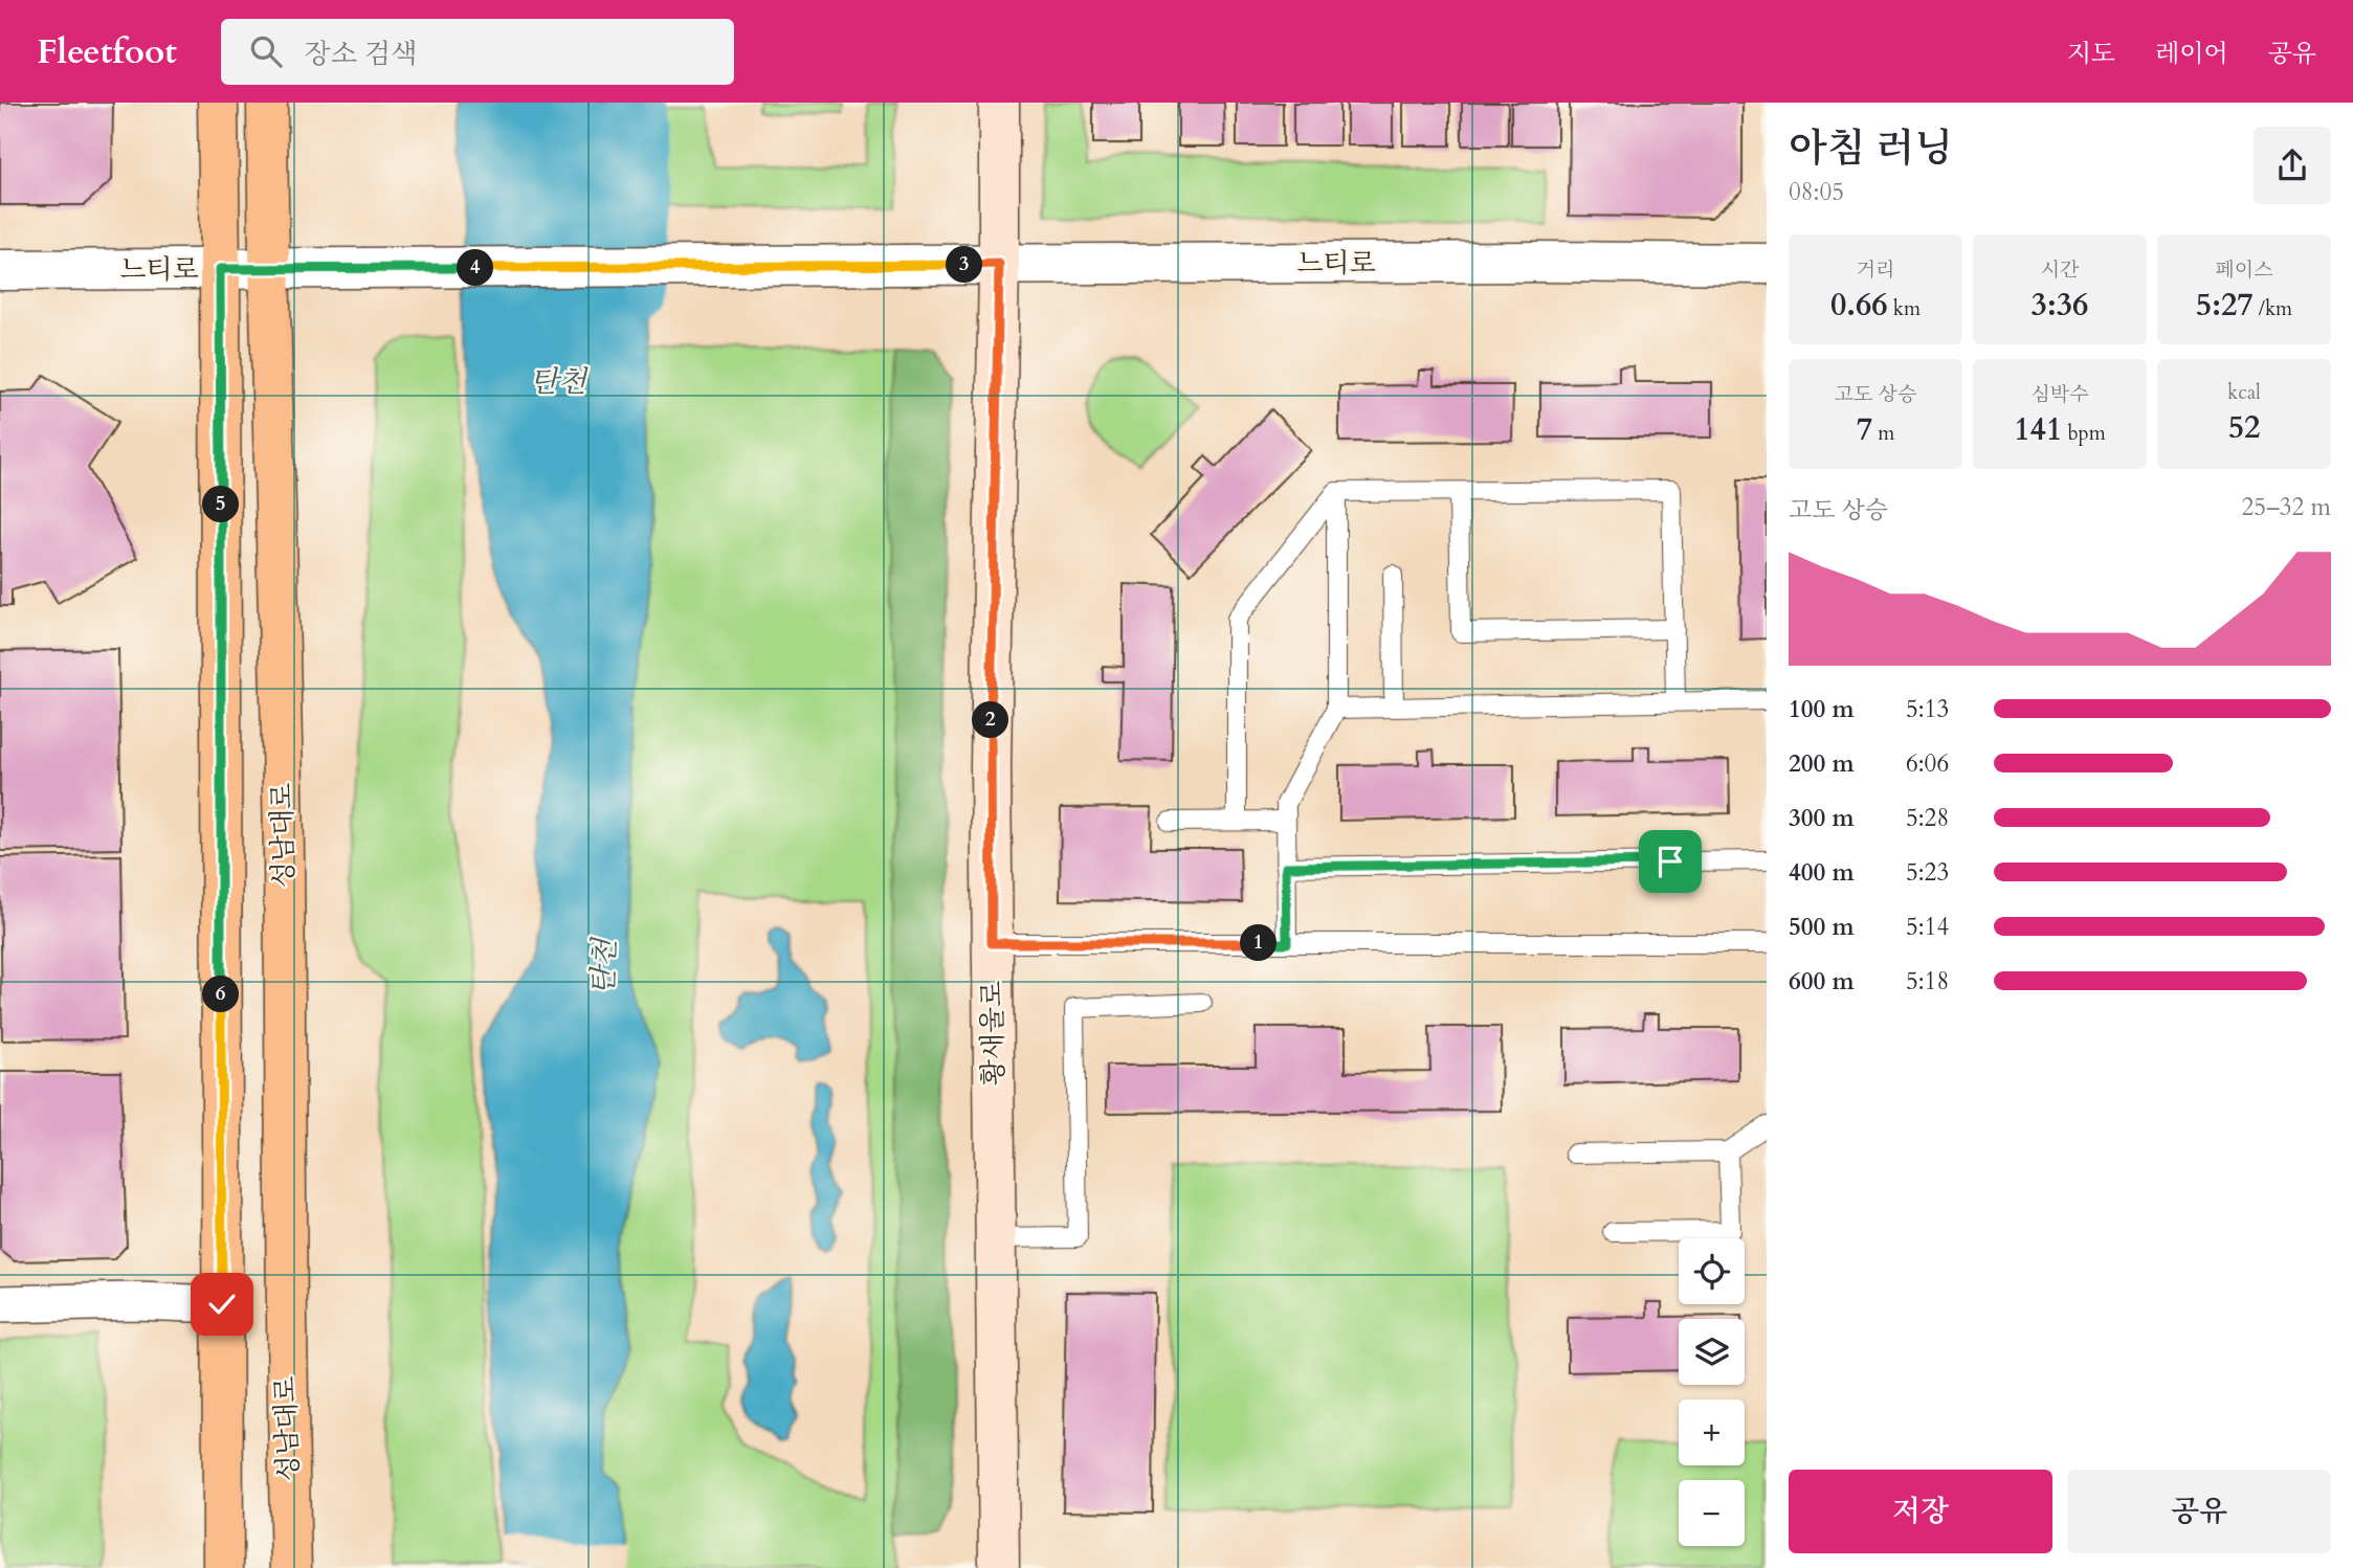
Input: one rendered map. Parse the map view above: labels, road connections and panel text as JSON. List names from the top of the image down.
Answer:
{
  "streets": {
    "main road": ["성남대로", "황새울로"],
    "street": ["느티로"]
  },
  "crossings": [
    ["느티로", "성남대로"],
    ["느티로", "황새울로"]
  ],
  "water": ["탄천"],
  "page": {
    "header": "Fleetfoot",
    "search": "장소 검색",
    "nav": ["지도", "레이어", "공유"],
    "heading": ["아침 러닝", "08:05"],
    "stats": [
      ["거리", "0.66 km"],
      ["시간", "3:36"],
      ["페이스", "5:27 /km"],
      ["고도 상승", "7 m"],
      ["심박수", "141 bpm"],
      ["kcal", "52"]
    ],
    "pins": [
      "3",
      "4",
      "5",
      "2",
      "1",
      "6"
    ],
    "chart": ["고도 상승", "25–32 m"],
    "list": [
      {
        "name": "100 m",
        "note": "5:13"
      },
      {
        "name": "200 m",
        "note": "6:06"
      },
      {
        "name": "300 m",
        "note": "5:28"
      },
      {
        "name": "400 m",
        "note": "5:23"
      },
      {
        "name": "500 m",
        "note": "5:14"
      },
      {
        "name": "600 m",
        "note": "5:18"
      }
    ],
    "map_buttons": ["+", "−"],
    "buttons": ["저장", "공유"]
  }
}
